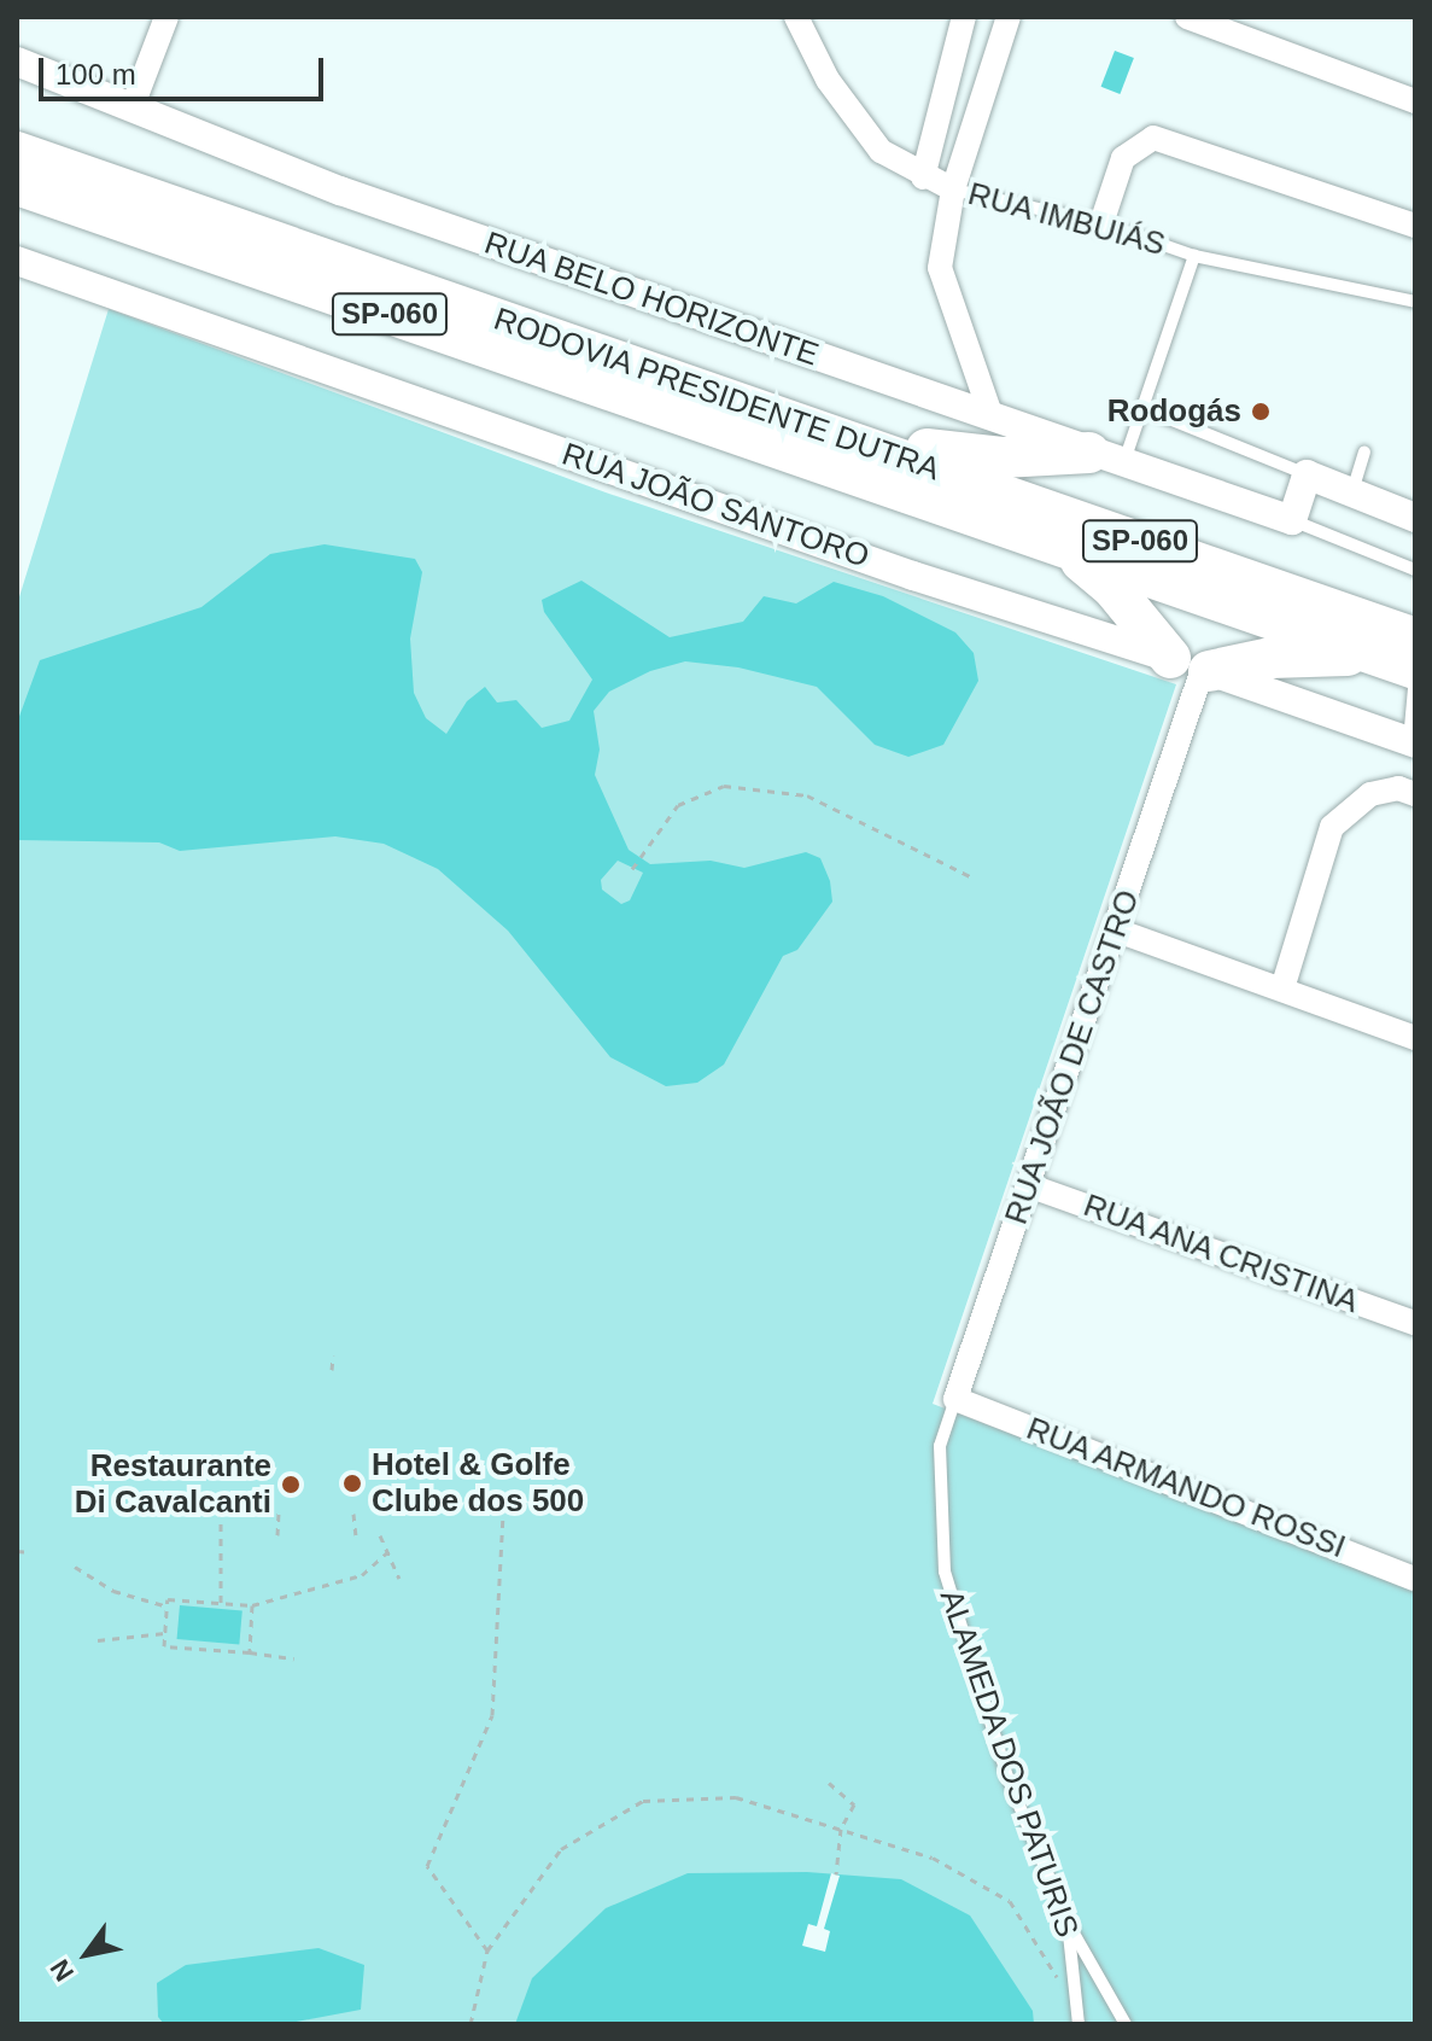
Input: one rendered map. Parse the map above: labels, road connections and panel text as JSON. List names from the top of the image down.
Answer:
{
  "streets": {
    "highway": ["SP-060", "RODOVIA PRESIDENTE DUTRA"],
    "street": [
      "RUA IMBUIÁS",
      "RUA BELO HORIZONTE",
      "RUA JOÃO SANTORO",
      "RUA JOÃO DE CASTRO",
      "RUA ANA CRISTINA",
      "RUA ARMANDO ROSSI"
    ],
    "lane": ["ALAMEDA DOS PATURIS"]
  },
  "crossings": [
    ["RUA JOÃO SANTORO", "RUA JOÃO DE CASTRO"],
    ["RUA JOÃO DE CASTRO", "RUA ANA CRISTINA"],
    ["RUA JOÃO DE CASTRO", "RUA ARMANDO ROSSI"],
    ["RUA JOÃO DE CASTRO", "ALAMEDA DOS PATURIS"]
  ],
  "places": ["Rodogás", "Hotel & Golfe Clube dos 500", "Restaurante Di Cavalcanti"],
  "scale_bar": "100 m",
  "north": "bottom left"
}
